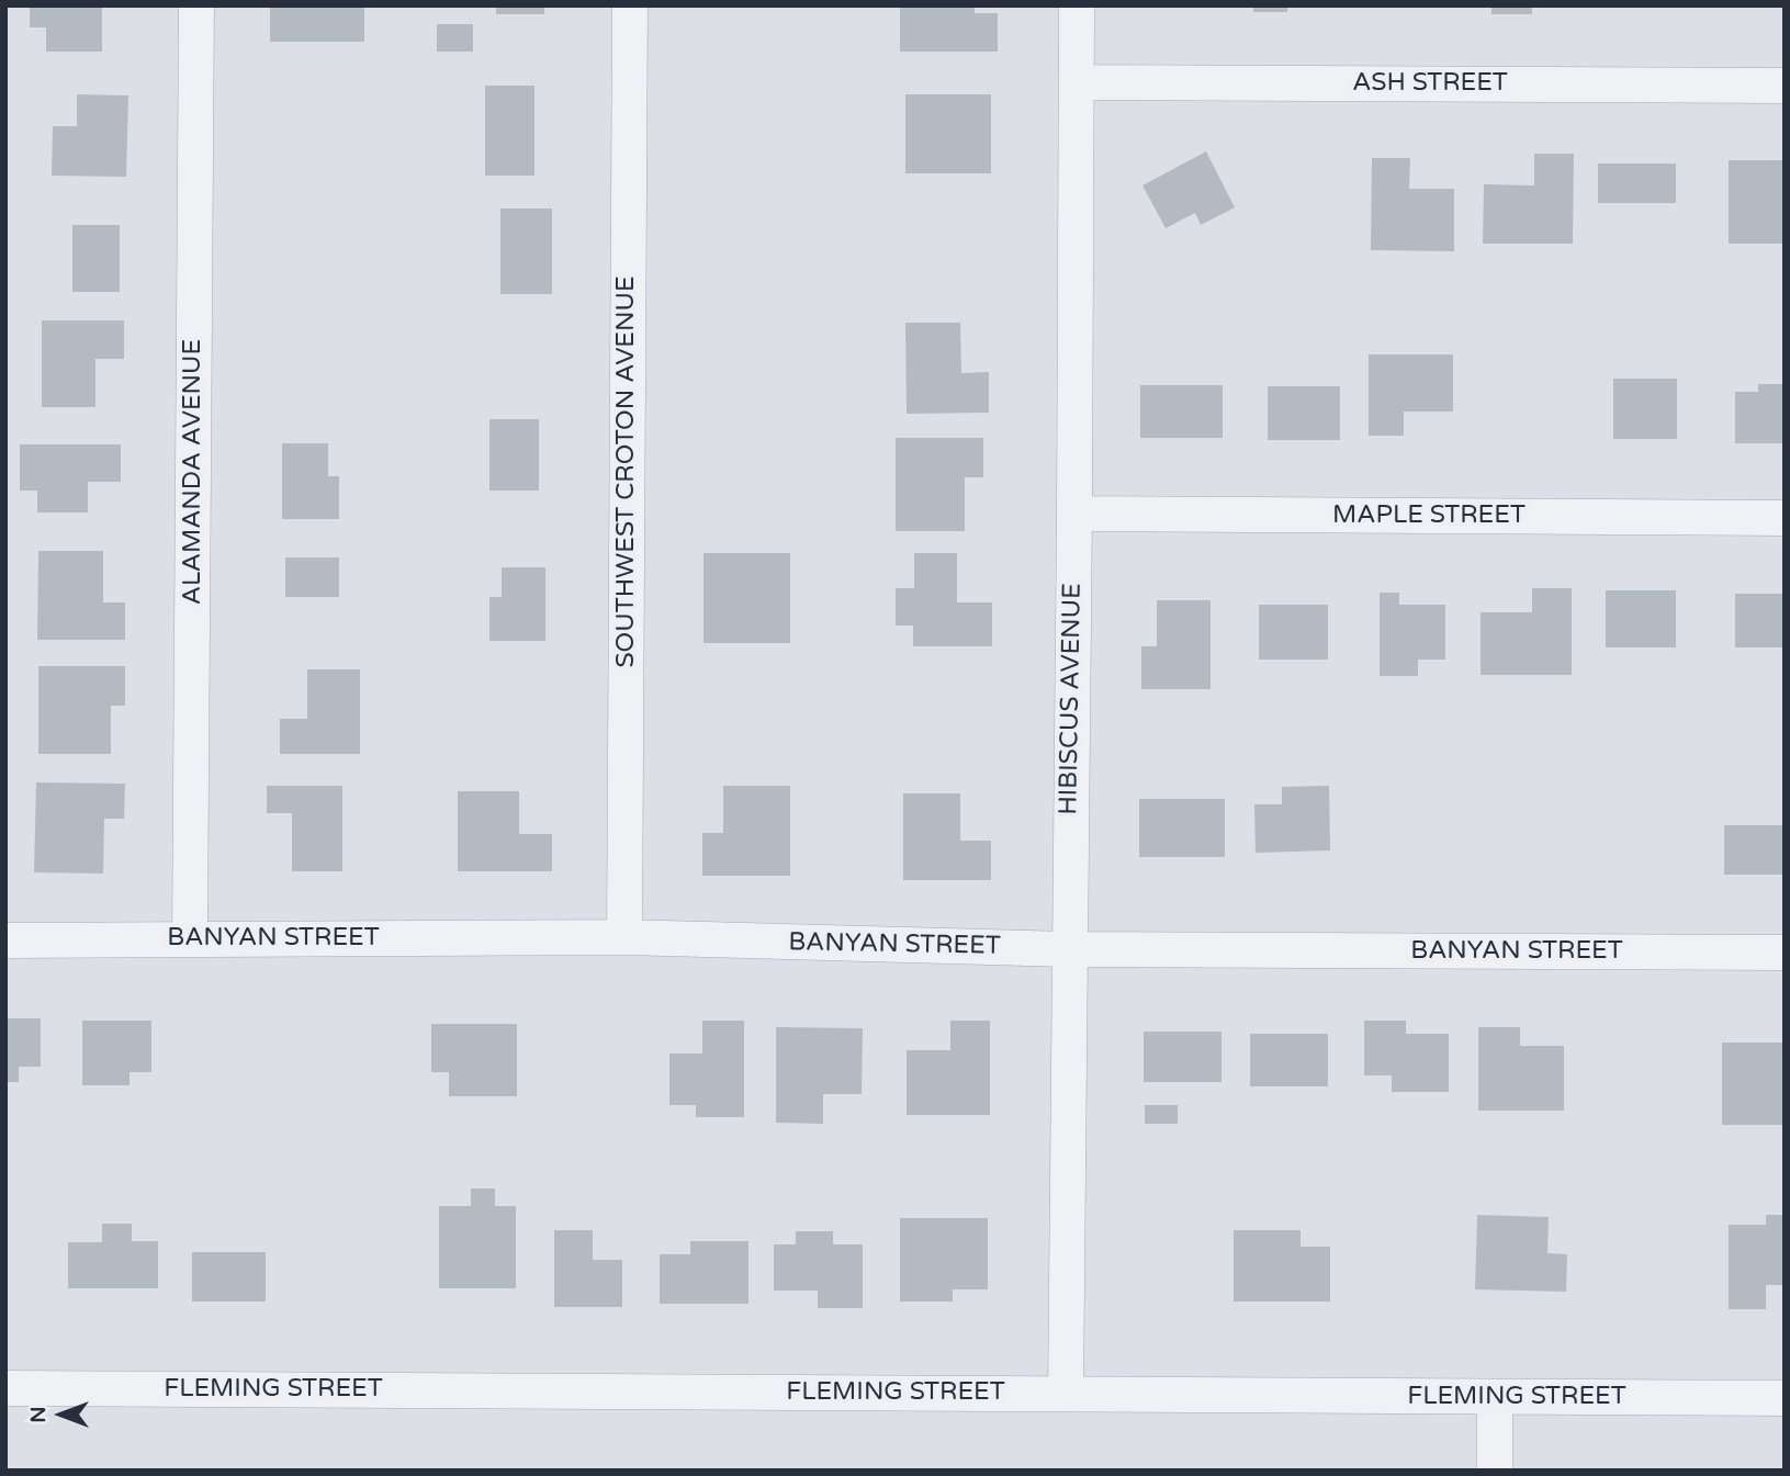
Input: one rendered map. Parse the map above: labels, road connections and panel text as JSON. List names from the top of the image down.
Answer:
{
  "streets": {
    "street": [
      "ASH STREET",
      "ALAMANDA AVENUE",
      "SOUTHWEST CROTON AVENUE",
      "MAPLE STREET",
      "HIBISCUS AVENUE",
      "BANYAN STREET",
      "FLEMING STREET"
    ]
  },
  "crossings": [
    ["ASH STREET", "HIBISCUS AVENUE"],
    ["ALAMANDA AVENUE", "BANYAN STREET"],
    ["SOUTHWEST CROTON AVENUE", "BANYAN STREET"],
    ["MAPLE STREET", "HIBISCUS AVENUE"],
    ["HIBISCUS AVENUE", "BANYAN STREET"],
    ["HIBISCUS AVENUE", "FLEMING STREET"]
  ],
  "north": "left"
}
